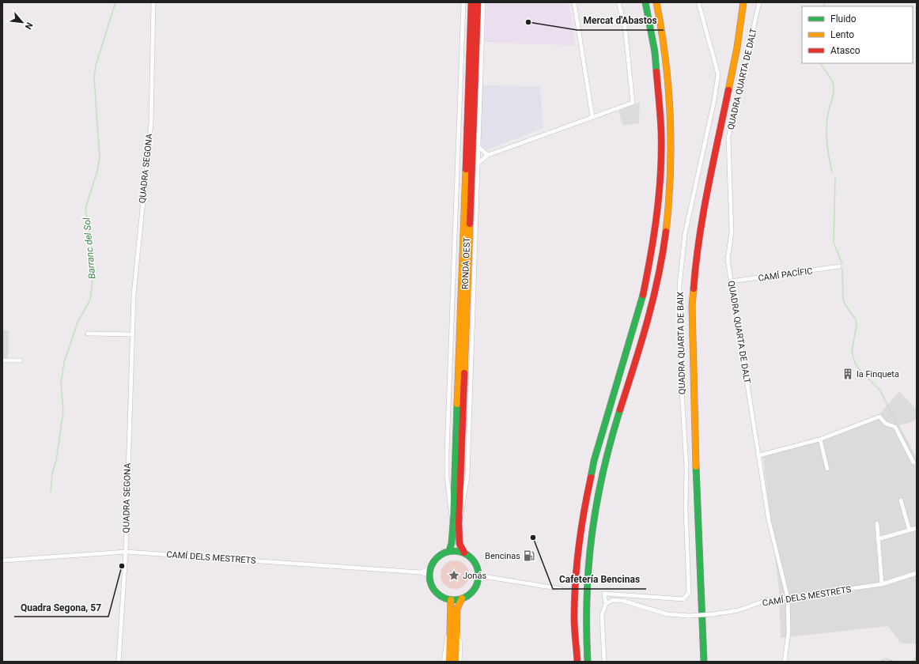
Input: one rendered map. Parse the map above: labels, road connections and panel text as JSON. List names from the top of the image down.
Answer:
{
  "streets": {
    "main road": ["RONDA OEST"],
    "street": [
      "QUADRA QUARTA DE DALT",
      "QUADRA SEGONA",
      "CAMÍ PACÍFIC",
      "QUADRA QUARTA DE BAIX",
      "CAMÍ DELS MESTRETS"
    ]
  },
  "crossings": [
    ["QUADRA QUARTA DE DALT", "CAMÍ PACÍFIC"],
    ["QUADRA QUARTA DE DALT", "CAMÍ DELS MESTRETS"],
    ["QUADRA SEGONA", "CAMÍ DELS MESTRETS"],
    ["RONDA OEST", "CAMÍ DELS MESTRETS"],
    ["QUADRA QUARTA DE BAIX", "CAMÍ DELS MESTRETS"]
  ],
  "water": ["Barranc del Sol"],
  "places": {
    "other": ["Mercat d'Abastos", "Cafetería Bencinas", "Quadra Segona, 57"],
    "building": ["la Finqueta"],
    "fuel station": ["Bencinas"],
    "place": ["Jonás"]
  },
  "legend": ["Fluido", "Lento", "Atasco"],
  "north": "bottom right"
}
